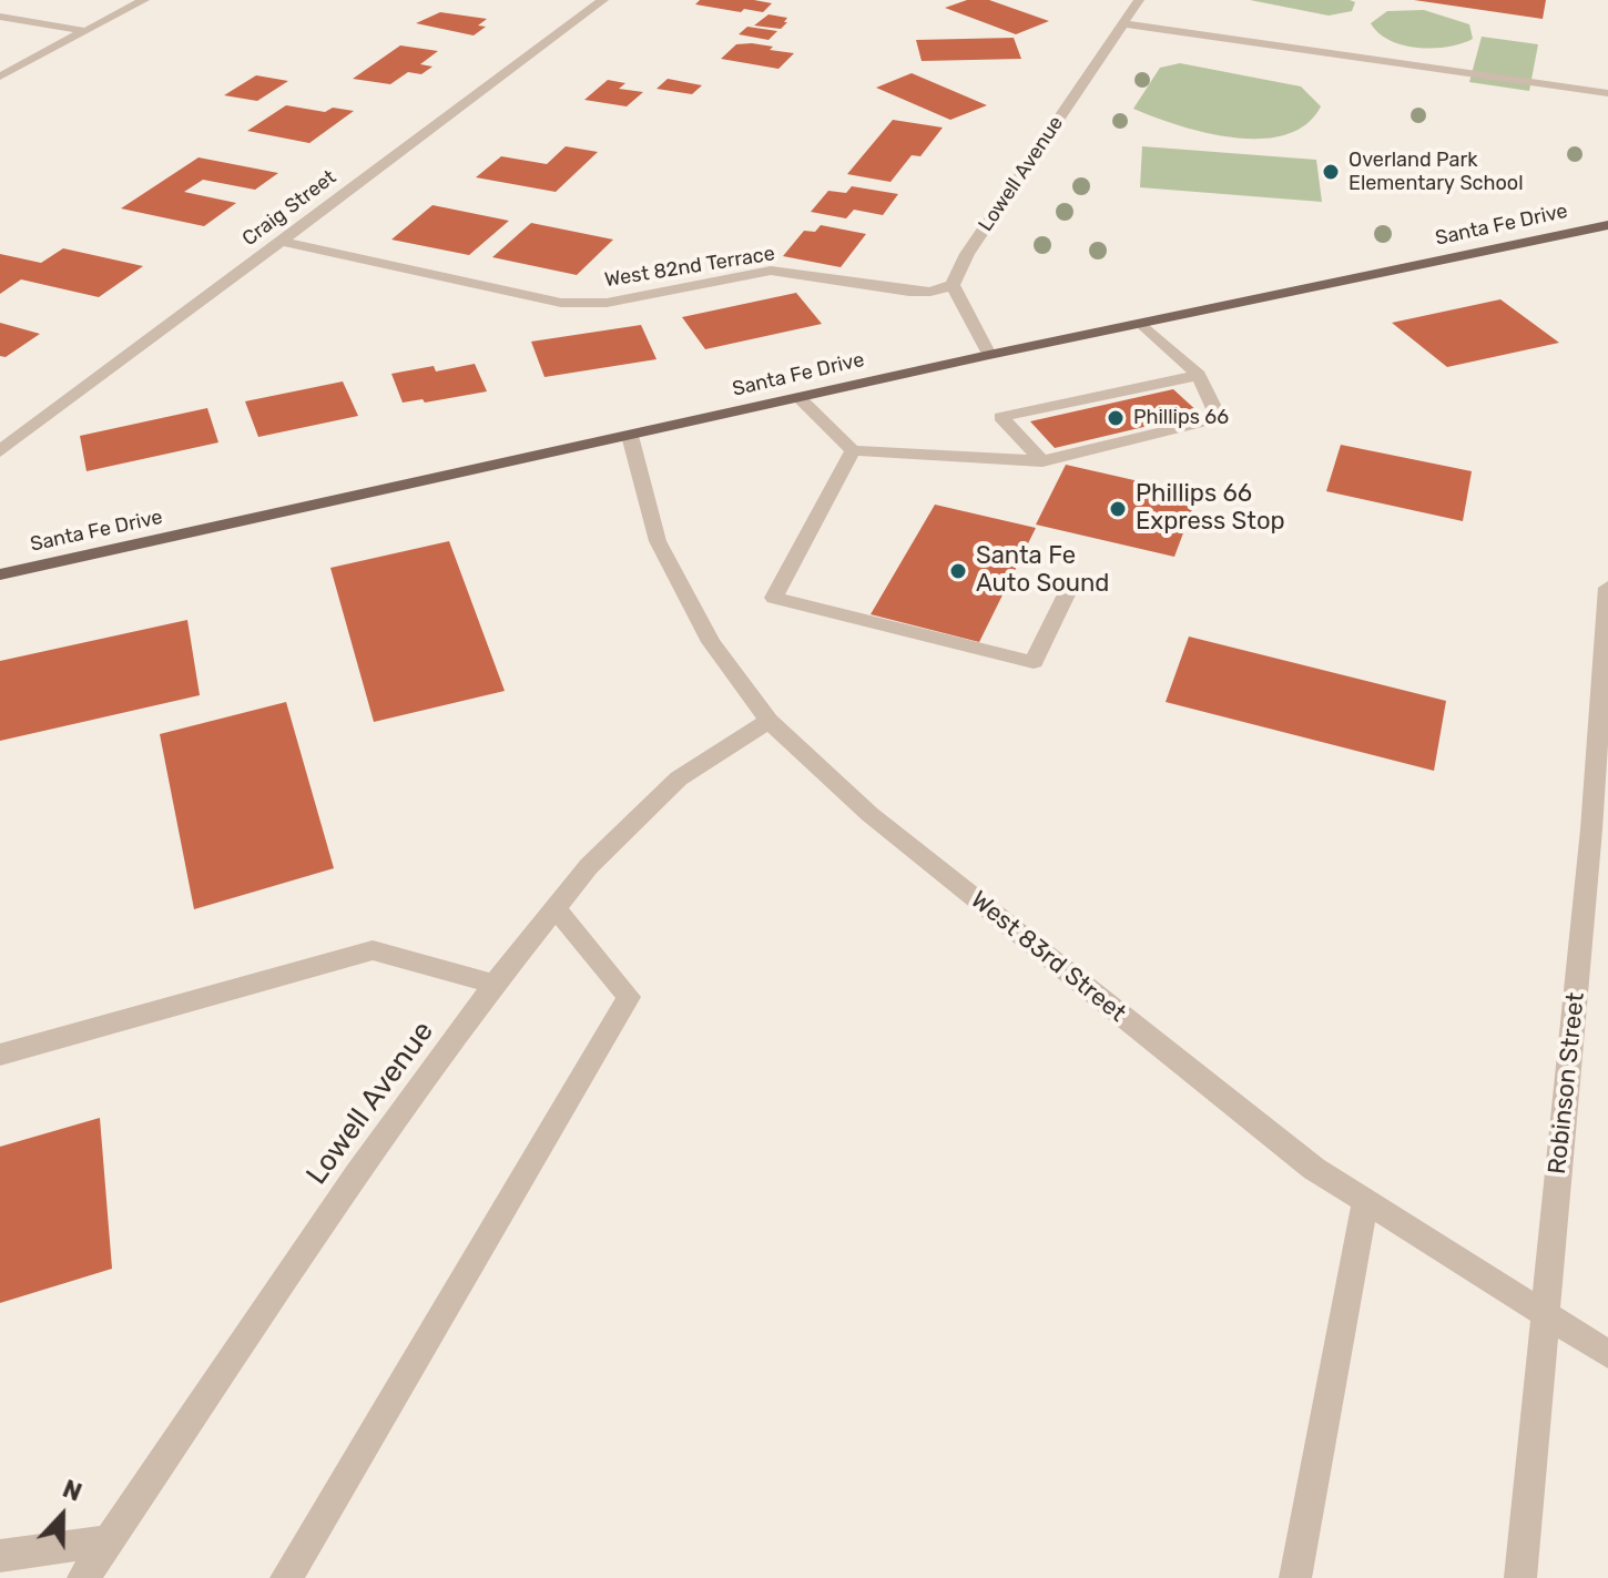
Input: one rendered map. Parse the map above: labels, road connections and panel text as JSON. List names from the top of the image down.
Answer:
{
  "streets": {
    "main road": ["Santa Fe Drive"],
    "street": [
      "Lowell Avenue",
      "Craig Street",
      "West 82nd Terrace",
      "West 83rd Street",
      "Robinson Street"
    ]
  },
  "crossings": [
    ["Lowell Avenue", "West 82nd Terrace"],
    ["Lowell Avenue", "West 83rd Street"],
    ["Craig Street", "West 82nd Terrace"],
    ["Santa Fe Drive", "West 83rd Street"],
    ["West 83rd Street", "Robinson Street"]
  ],
  "places": [
    "Overland Park Elementary School",
    "Phillips 66",
    "Phillips 66 Express Stop",
    "Santa Fe Auto Sound"
  ],
  "north": "top"
}
